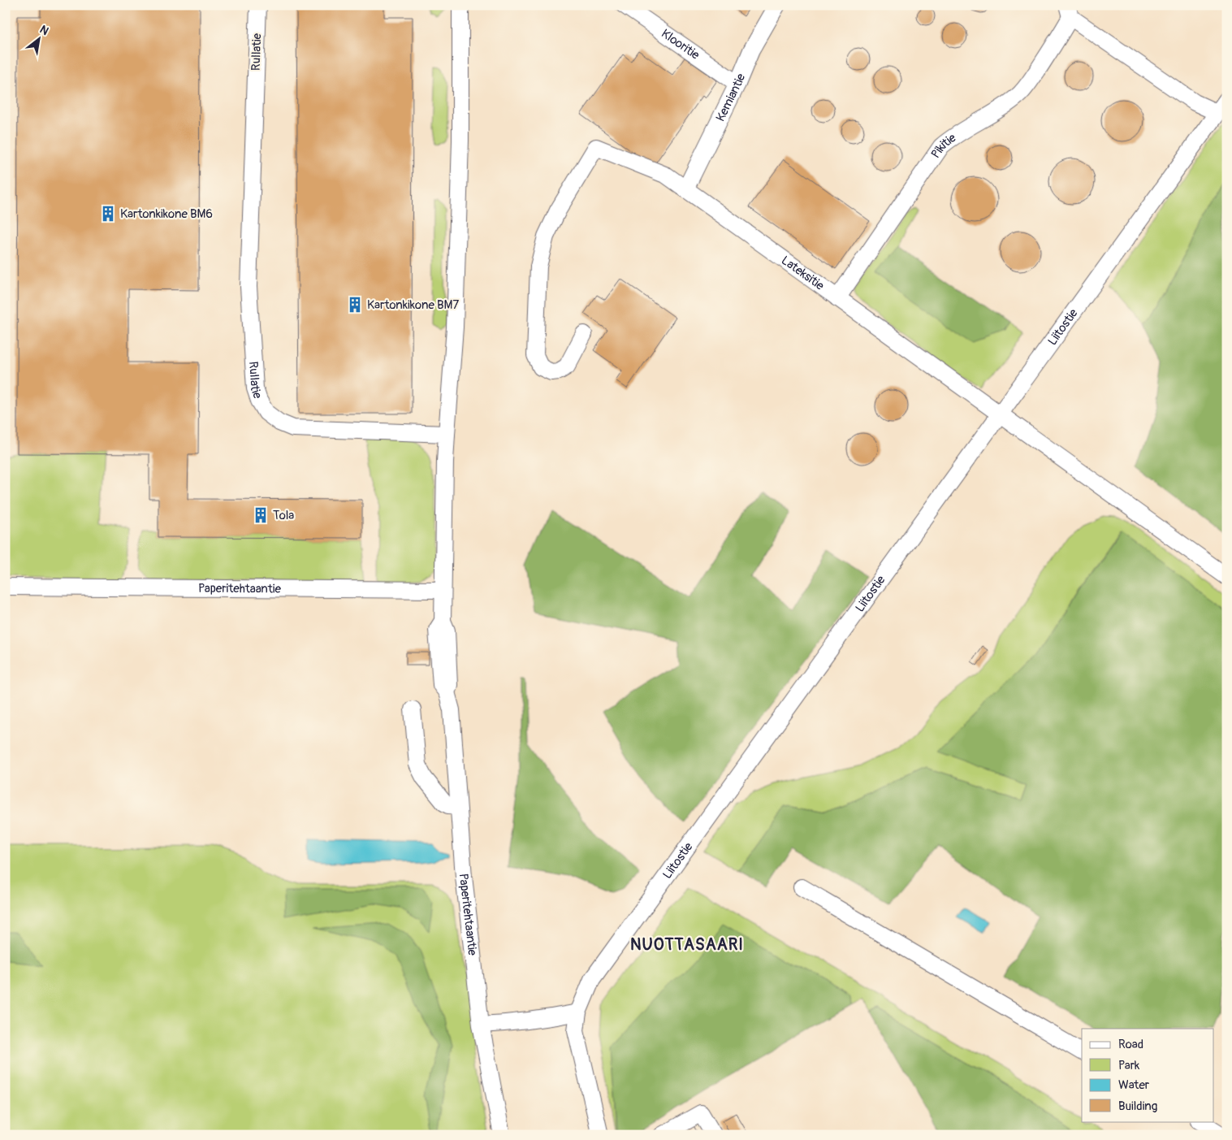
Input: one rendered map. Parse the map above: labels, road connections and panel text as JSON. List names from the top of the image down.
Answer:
{
  "streets": {
    "street": [
      "Klooritie",
      "Rullatie",
      "Kemiantie",
      "Pikitie",
      "Lateksitie",
      "Liitostie",
      "Paperitehtaantie"
    ]
  },
  "crossings": [
    ["Klooritie", "Kemiantie"],
    ["Kemiantie", "Lateksitie"],
    ["Pikitie", "Lateksitie"],
    ["Lateksitie", "Liitostie"]
  ],
  "districts": ["NUOTTASAARI"],
  "places": {
    "building": ["Kartonkikone BM6", "Kartonkikone BM7", "Tola"]
  },
  "legend": [
    "Road",
    "Park",
    "Water",
    "Building"
  ],
  "north": "top right"
}
